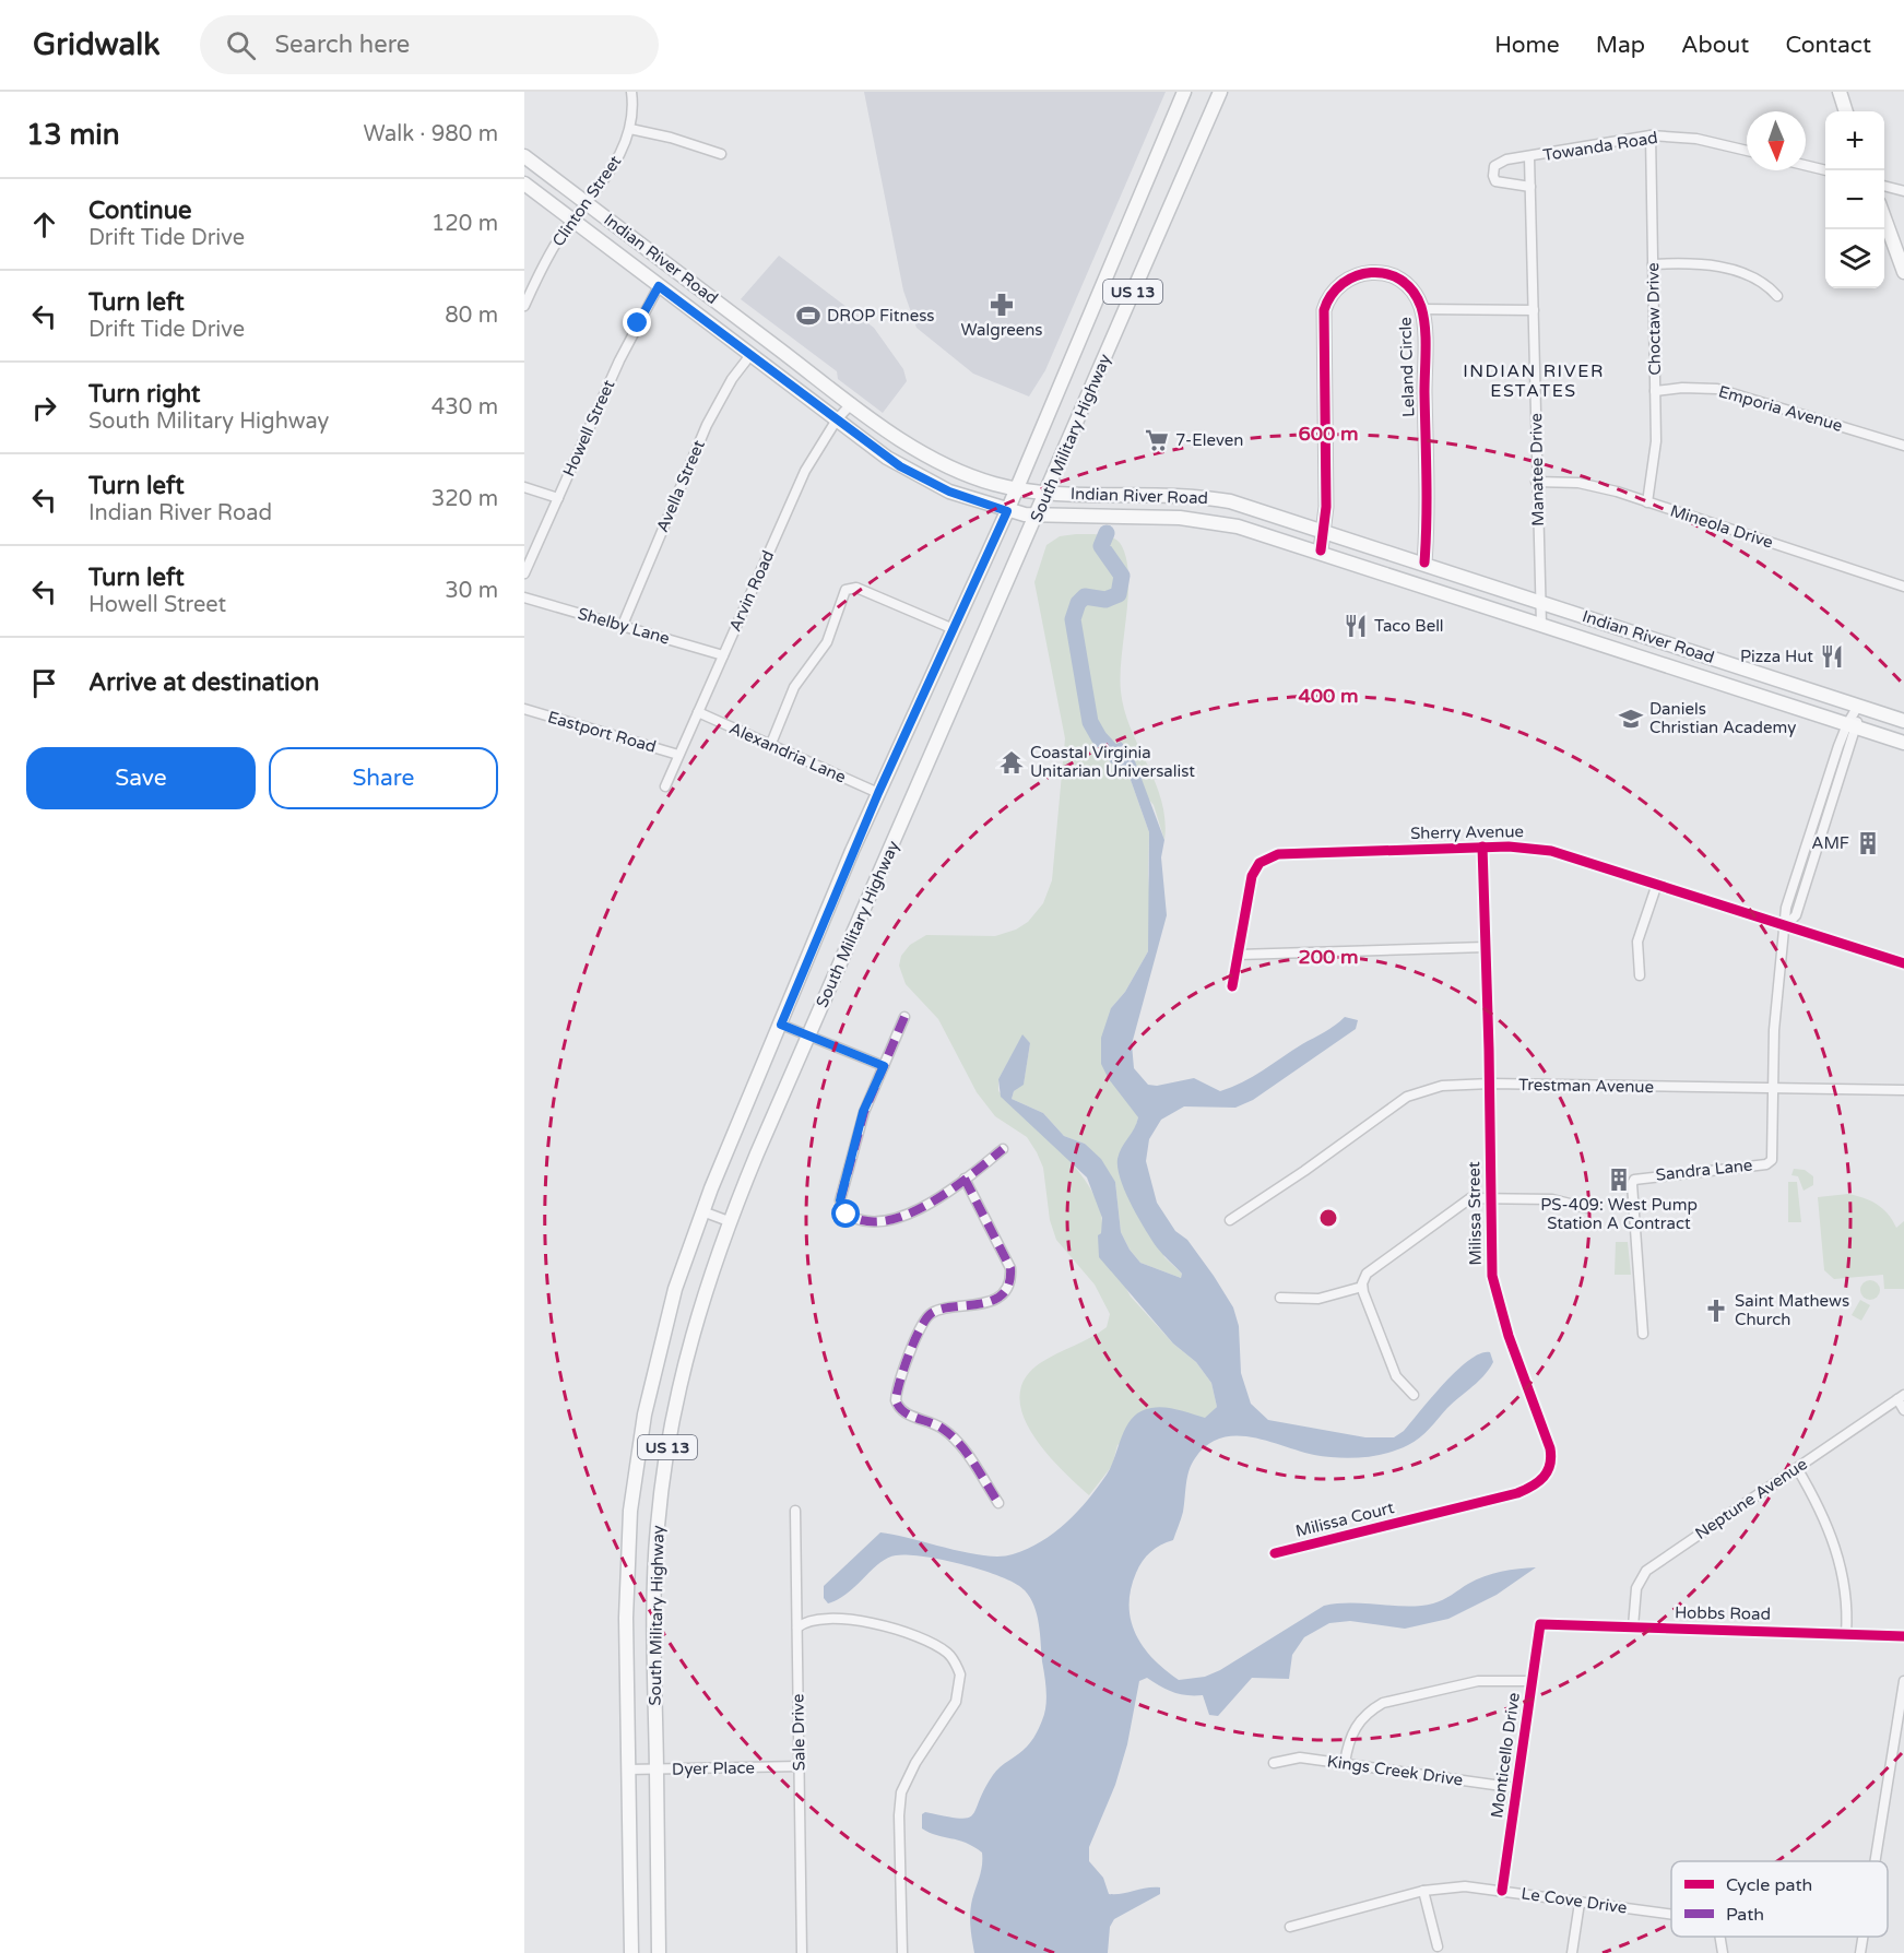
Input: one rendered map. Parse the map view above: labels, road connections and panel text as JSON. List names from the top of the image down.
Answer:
{
  "streets": {
    "main road": [
      "Indian River Road",
      "US 13",
      "Leland Circle",
      "South Military Highway"
    ],
    "street": [
      "Towanda Road",
      "Clinton Street",
      "Choctaw Drive",
      "Emporia Avenue",
      "Howell Street",
      "Manatee Drive",
      "Avella Street",
      "Mineola Drive",
      "Arvin Road",
      "Shelby Lane",
      "Eastport Road",
      "Alexandria Lane",
      "Sherry Avenue",
      "Trestman Avenue",
      "Sandra Lane",
      "Milissa Street",
      "Neptune Avenue",
      "Milissa Court",
      "Hobbs Road",
      "Sale Drive",
      "Monticello Drive",
      "Dyer Place",
      "Kings Creek Drive",
      "Le Cove Drive"
    ]
  },
  "crossings": [
    ["Towanda Road", "Choctaw Drive"],
    ["Towanda Road", "Manatee Drive"],
    ["Clinton Street", "Indian River Road"],
    ["Indian River Road", "Leland Circle"],
    ["Indian River Road", "Howell Street"],
    ["Indian River Road", "South Military Highway"],
    ["Indian River Road", "Manatee Drive"],
    ["Indian River Road", "Avella Street"],
    ["Indian River Road", "Arvin Road"],
    ["Indian River Road", "Sandra Lane"],
    ["Choctaw Drive", "Emporia Avenue"],
    ["Choctaw Drive", "Mineola Drive"],
    ["South Military Highway", "Alexandria Lane"],
    ["South Military Highway", "Dyer Place"],
    ["Manatee Drive", "Mineola Drive"],
    ["Avella Street", "Shelby Lane"],
    ["Arvin Road", "Shelby Lane"],
    ["Arvin Road", "Eastport Road"],
    ["Arvin Road", "Alexandria Lane"],
    ["Sherry Avenue", "Sandra Lane"],
    ["Sherry Avenue", "Milissa Street"],
    ["Trestman Avenue", "Sandra Lane"],
    ["Trestman Avenue", "Milissa Street"],
    ["Milissa Street", "Milissa Court"],
    ["Neptune Avenue", "Hobbs Road"],
    ["Hobbs Road", "Monticello Drive"],
    ["Sale Drive", "Dyer Place"],
    ["Monticello Drive", "Kings Creek Drive"],
    ["Monticello Drive", "Le Cove Drive"]
  ],
  "districts": ["INDIAN RIVER ESTATES"],
  "places": {
    "pharmacy": ["Walgreens"],
    "sports": ["DROP Fitness"],
    "supermarket": ["7-Eleven"],
    "restaurant": ["Taco Bell", "Pizza Hut"],
    "school or university": ["Daniels Christian Academy"],
    "temple": ["Coastal Virginia Unitarian Universalist"],
    "building": ["AMF", "PS-409: West Pump Station A Contract"],
    "church": ["Saint Mathews Church"]
  },
  "legend": ["Cycle path", "Path"],
  "north": "bottom",
  "page": {
    "header": "Gridwalk",
    "search": "Search here",
    "nav": [
      "Home",
      "Map",
      "About",
      "Contact"
    ],
    "heading": ["13 min", "Walk · 980 m"],
    "map_buttons": ["+", "−"],
    "list": [
      ["Continue", "Drift Tide Drive", "120 m"],
      ["Turn left", "Drift Tide Drive", "80 m"],
      ["Turn right", "South Military Highway", "430 m"],
      ["Turn left", "Indian River Road", "320 m"],
      ["Turn left", "Howell Street", "30 m"],
      "Arrive at destination"
    ],
    "buttons": ["Save", "Share"]
  },
  "rings": ["600 m", "400 m", "200 m"]
}
